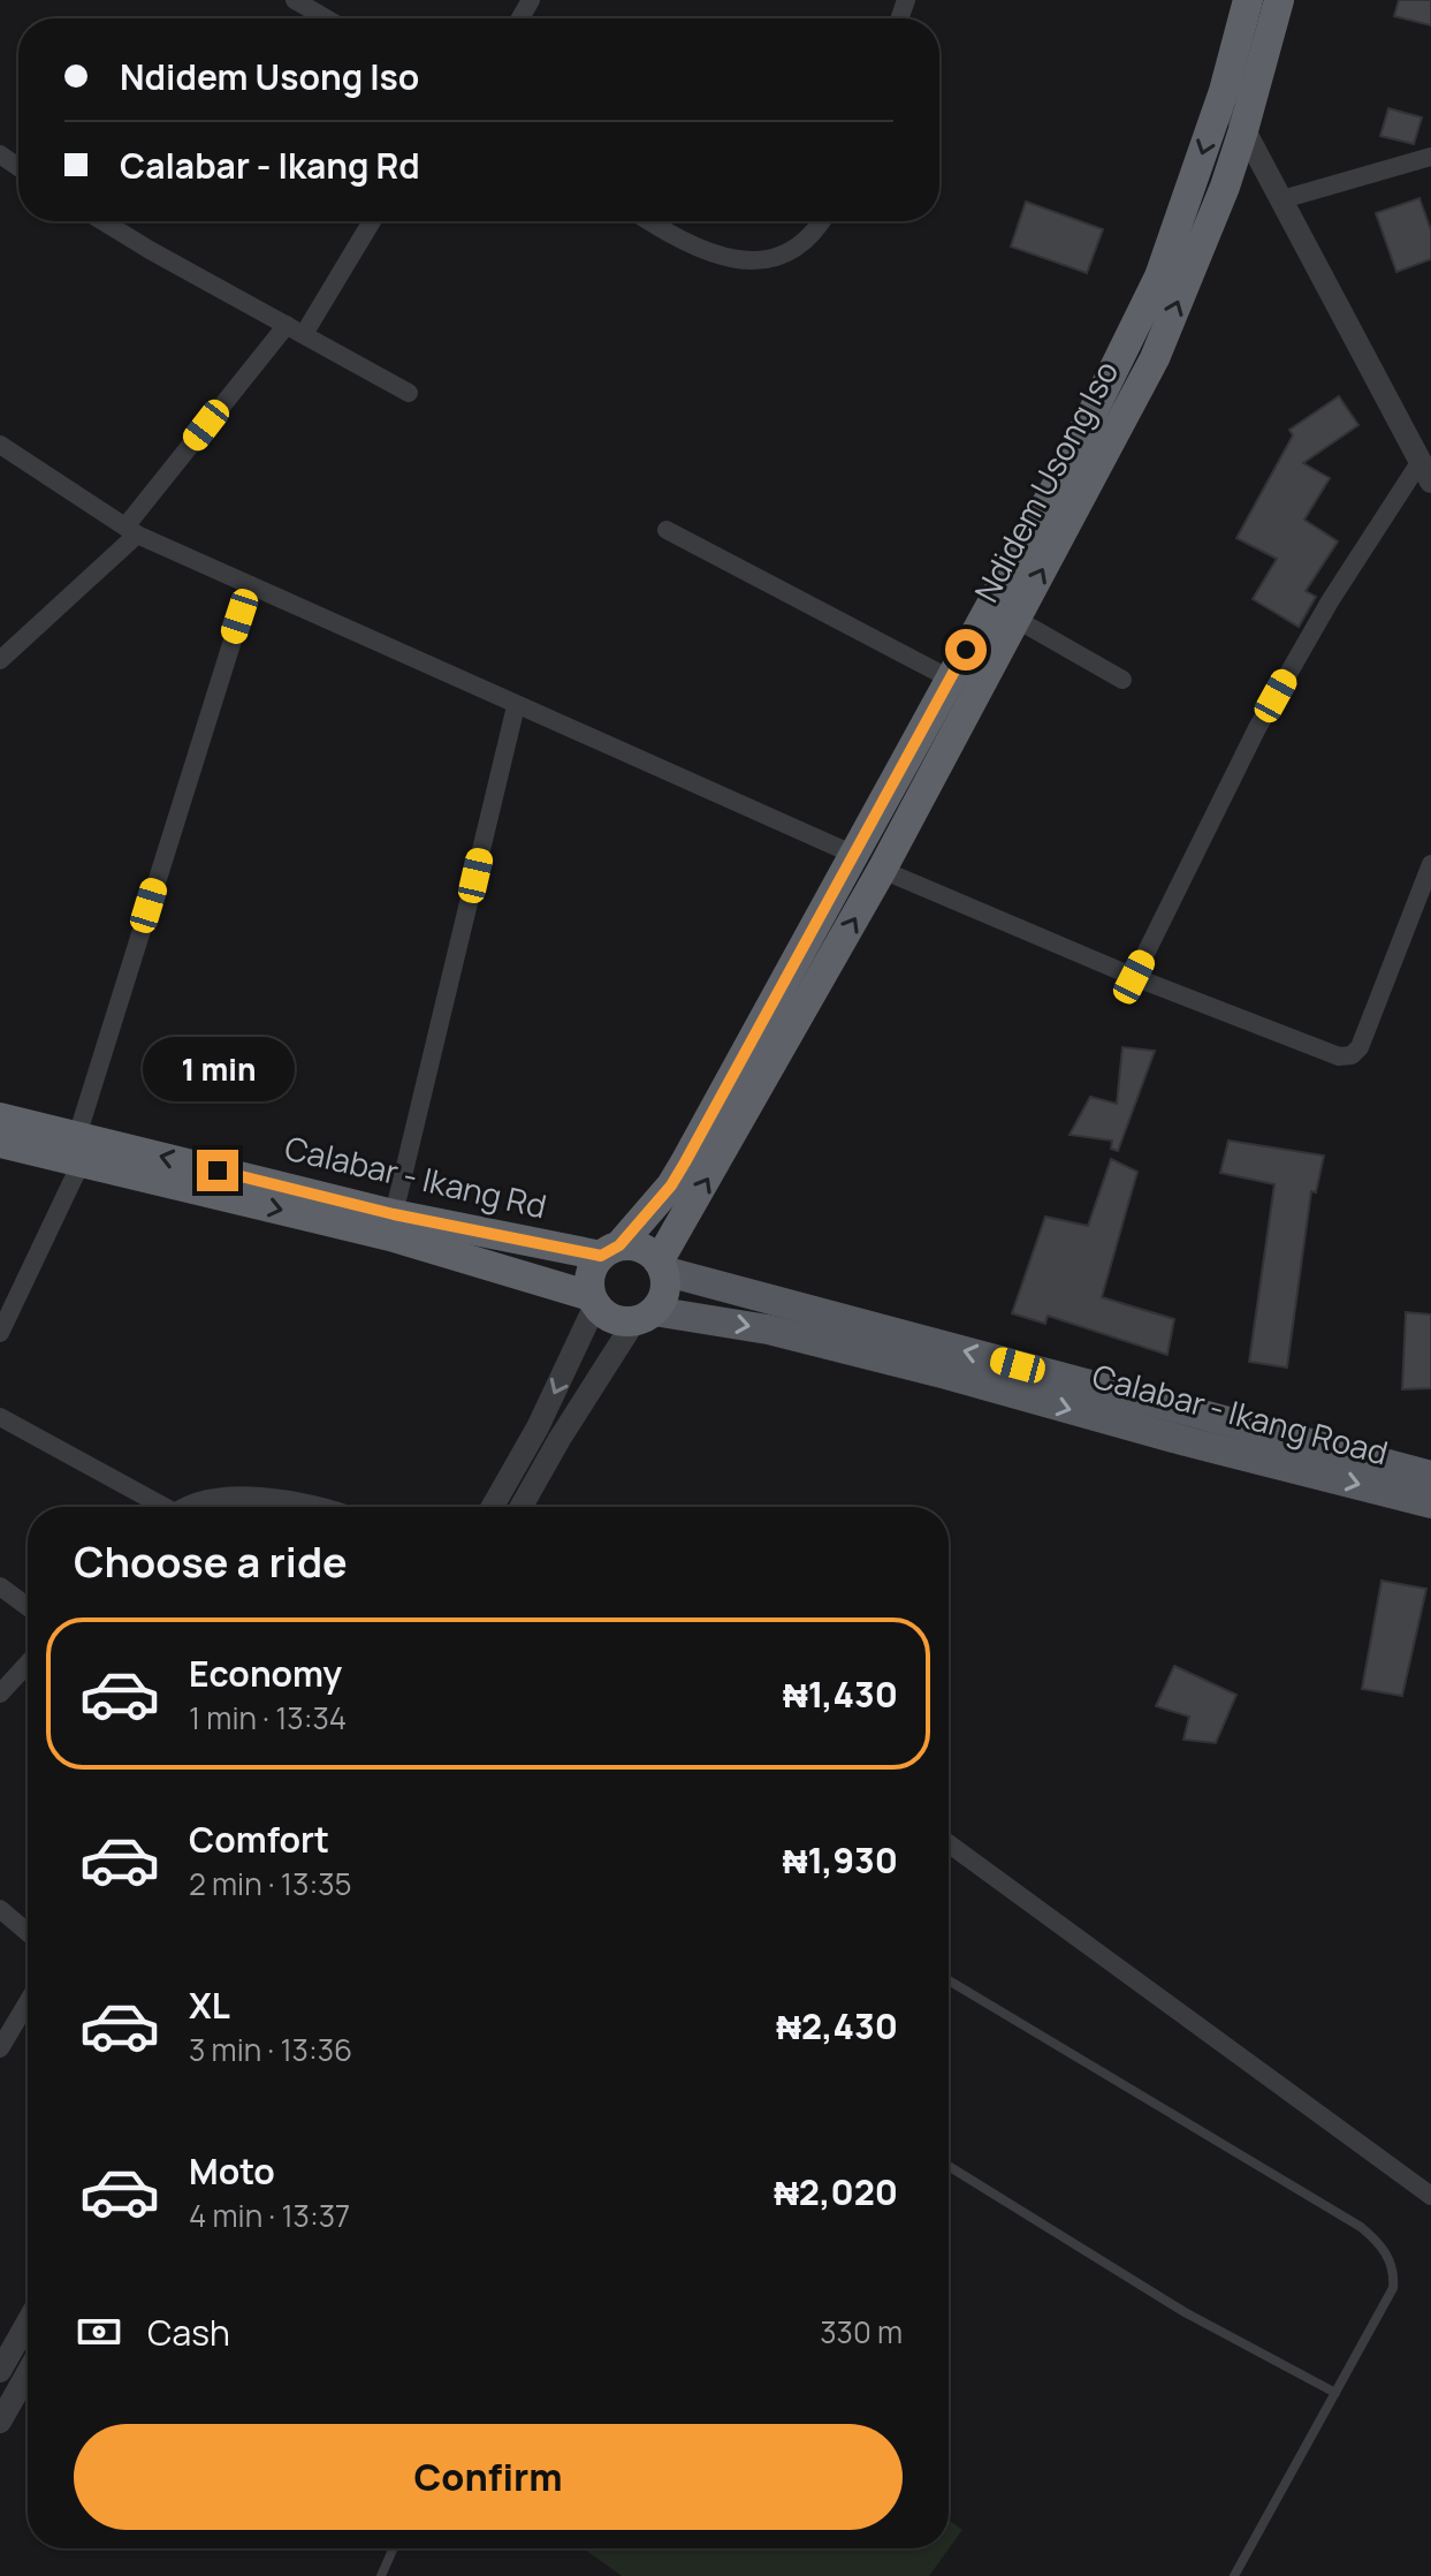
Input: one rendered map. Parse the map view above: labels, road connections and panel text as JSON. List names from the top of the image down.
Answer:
{
  "streets": {
    "highway": ["Ndidem Usong Iso", "Calabar - Ikang Rd"],
    "main road": ["Calabar - Ikang Road"]
  },
  "crossings": [
    ["Ndidem Usong Iso", "Calabar - Ikang Rd"],
    ["Ndidem Usong Iso", "Calabar - Ikang Road"],
    ["Calabar - Ikang Rd", "Calabar - Ikang Road"]
  ],
  "page": {
    "banner": ["Ndidem Usong Iso", "Calabar - Ikang Rd"],
    "bubble": "1 min",
    "heading": "Choose a ride",
    "list": [
      {
        "name": "Economy",
        "note": "1 min · 13:34",
        "value": "₦1,430"
      },
      {
        "name": "Comfort",
        "note": "2 min · 13:35",
        "value": "₦1,930"
      },
      {
        "name": "XL",
        "note": "3 min · 13:36",
        "value": "₦2,430"
      },
      {
        "name": "Moto",
        "note": "4 min · 13:37",
        "value": "₦2,020"
      }
    ],
    "pay": ["Cash", "330 m"],
    "buttons": "Confirm"
  }
}
